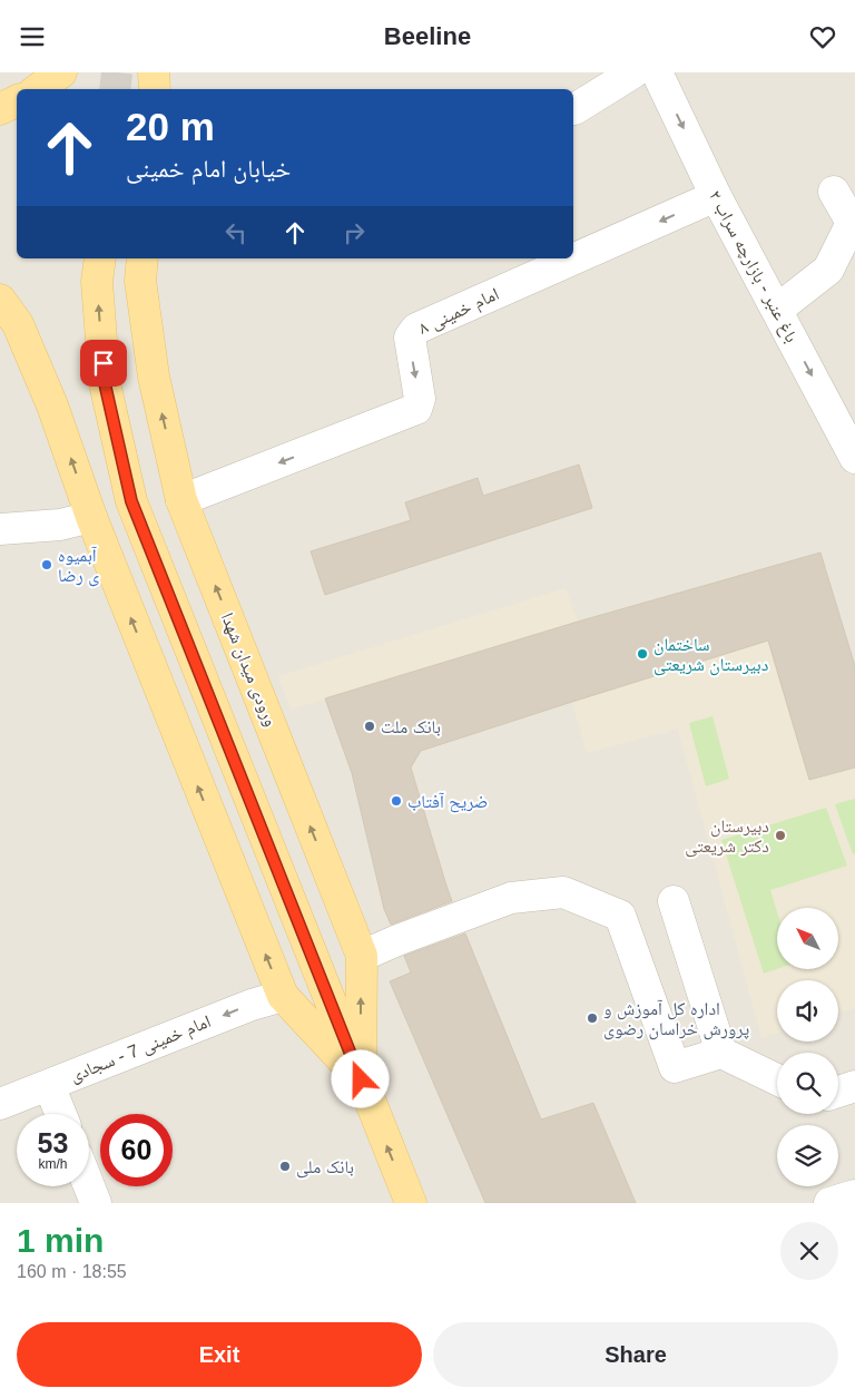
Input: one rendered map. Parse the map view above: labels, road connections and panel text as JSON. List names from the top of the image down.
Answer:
{
  "streets": {
    "main road": ["ورودی میدان شهدا"],
    "street": ["باغ عنبر - بازارچه سراب ۲", "امام خمینی ۸", "امام خمینی 7 - سجادی"]
  },
  "crossings": [
    ["باغ عنبر - بازارچه سراب ۲", "امام خمینی ۸"],
    ["امام خمینی ۸", "ورودی میدان شهدا"]
  ],
  "one_way": ["باغ عنبر - بازارچه سراب ۲", "امام خمینی ۸", "امام خمینی 7 - سجادی"],
  "places": [
    "آبمیوه ی رضا",
    "ساختمان دبیرستان شریعتی",
    "بانک ملت",
    "ضریح آفتاب",
    "دبیرستان دکتر شریعتی",
    "اداره کل آموزش و پرورش خراسان رضوی",
    "بانک ملی"
  ],
  "north": "top left",
  "page": {
    "header": "Beeline",
    "turn": ["20 m", "خیابان امام خمینی"],
    "speed": "53 km/h",
    "limit": "60",
    "heading": ["1 min", "160 m · 18:55"],
    "buttons": ["Exit", "Share"]
  }
}
